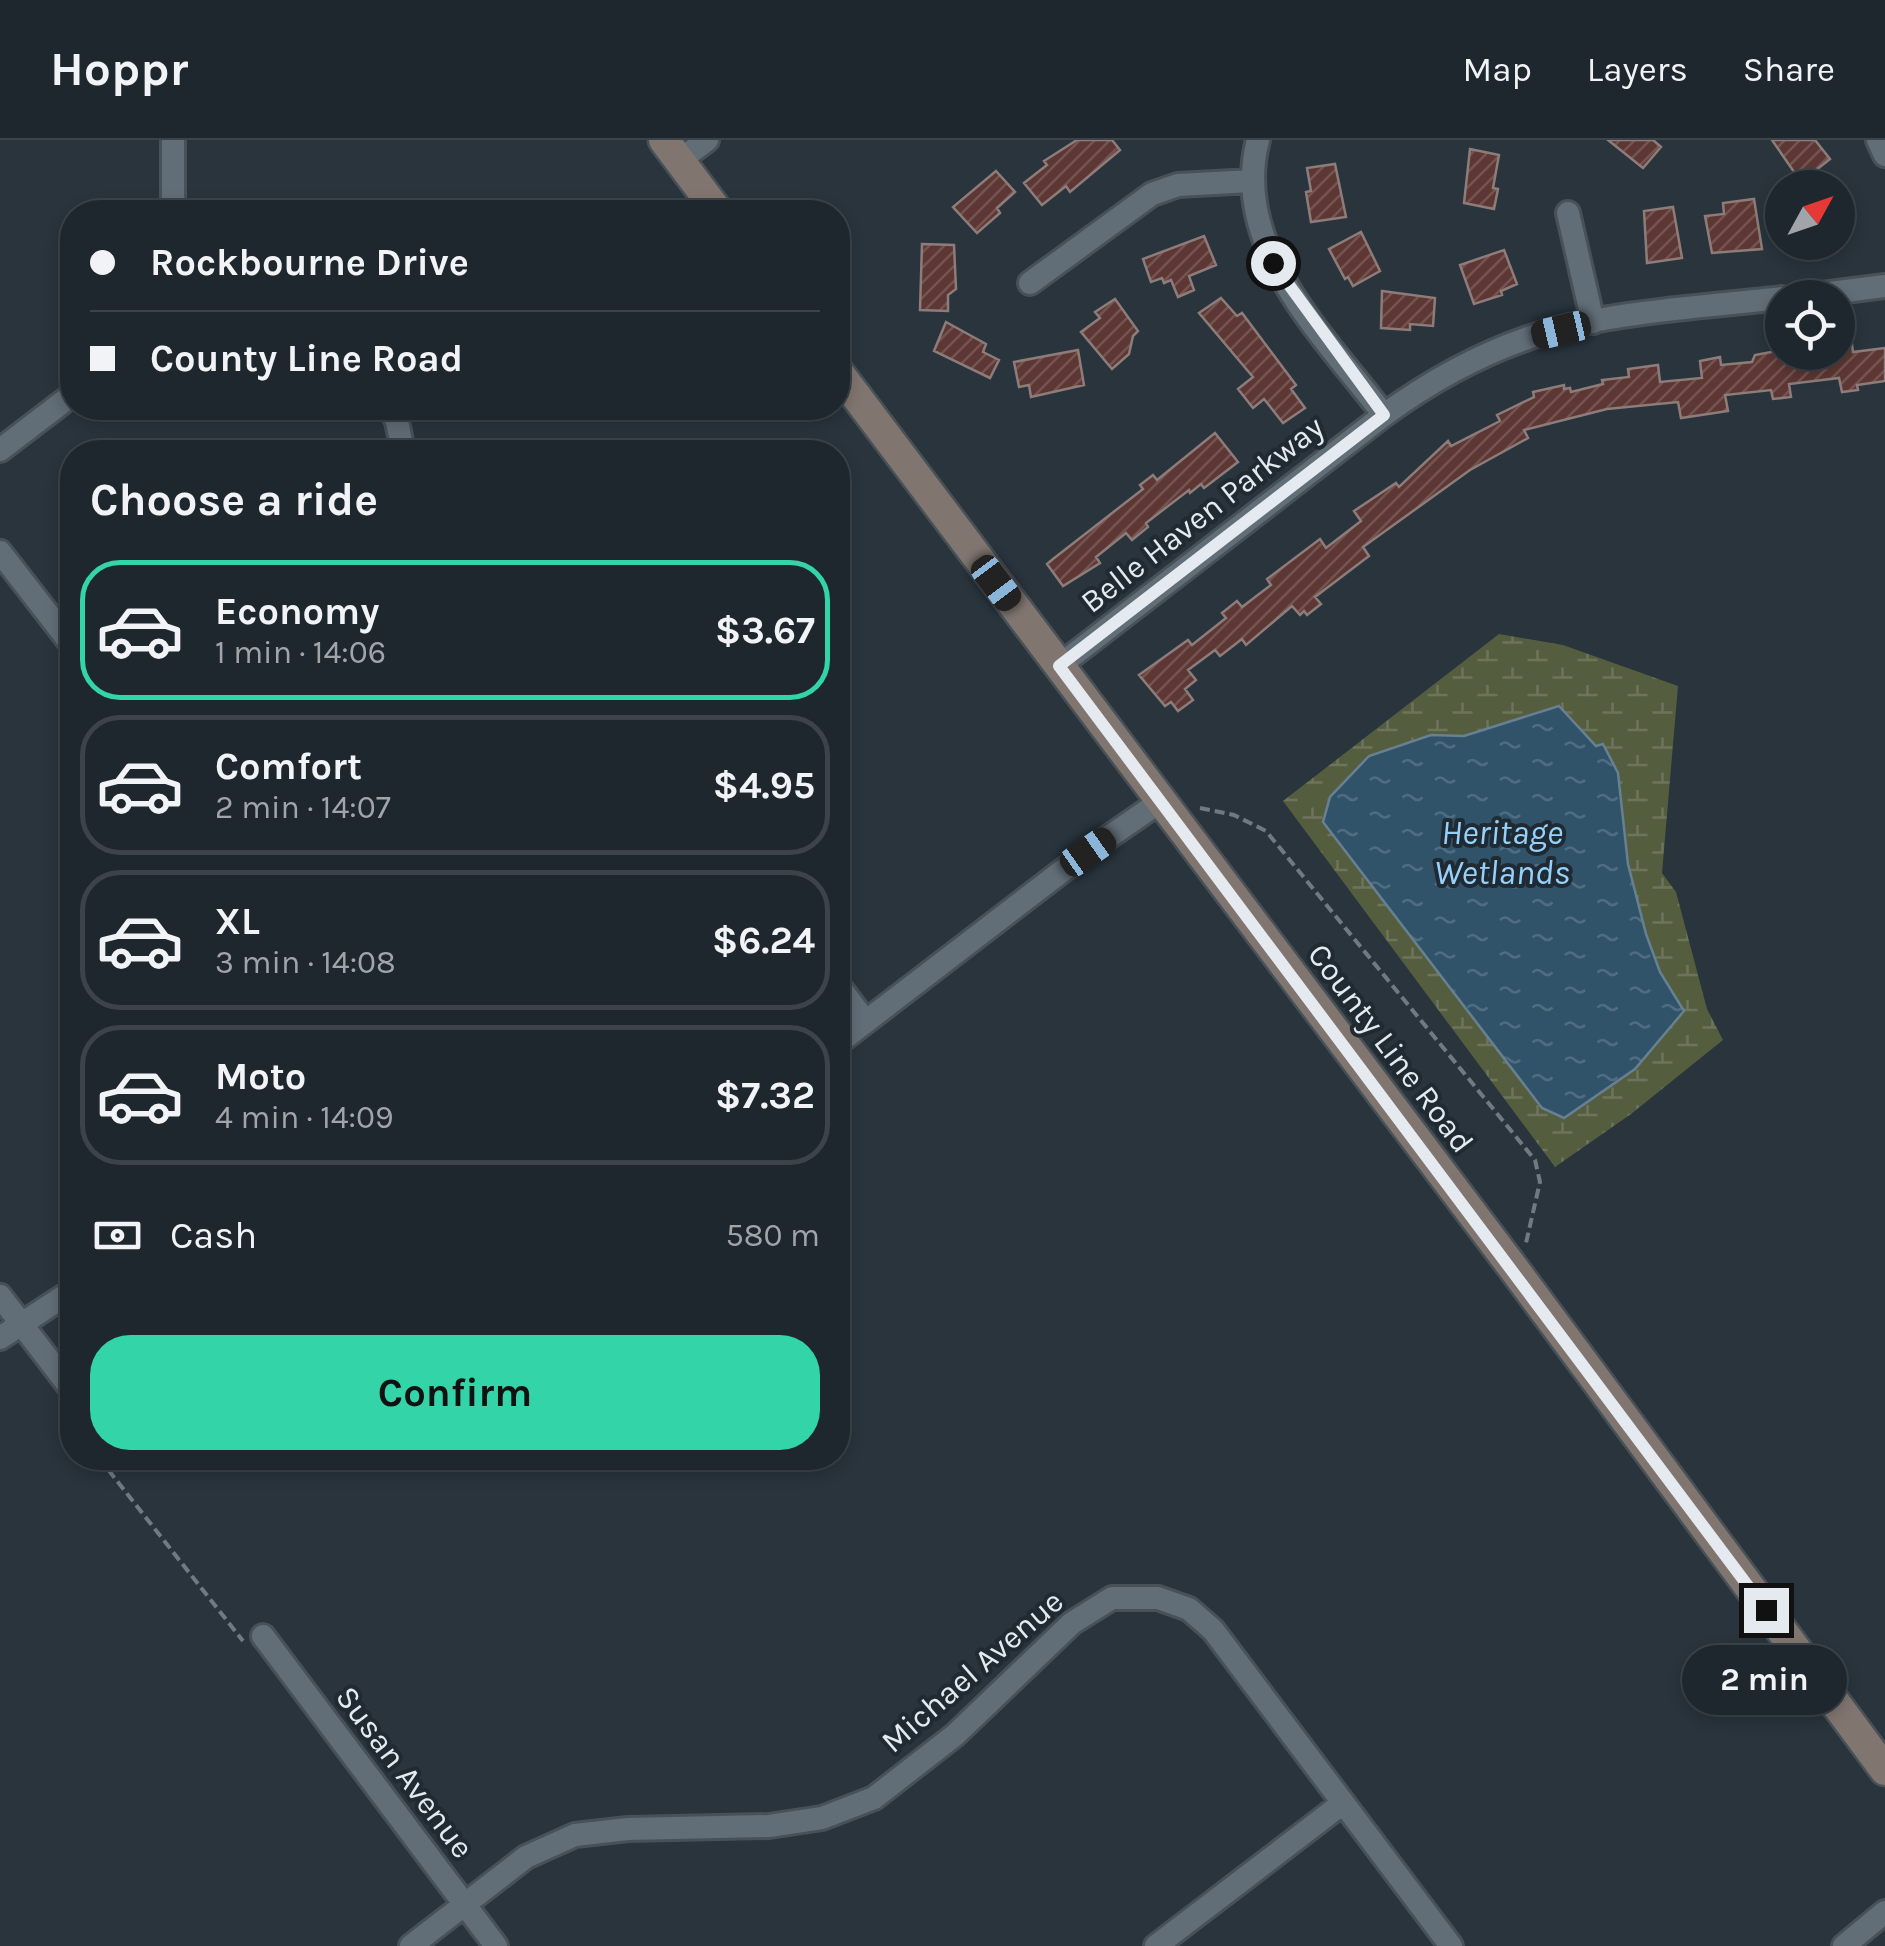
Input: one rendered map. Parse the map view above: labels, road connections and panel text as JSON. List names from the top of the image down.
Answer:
{
  "streets": {
    "main road": ["County Line Road"],
    "street": ["Belle Haven Parkway", "Michael Avenue", "Susan Avenue"]
  },
  "crossings": [
    ["Belle Haven Parkway", "County Line Road"],
    ["Michael Avenue", "Susan Avenue"]
  ],
  "water": ["Heritage Wetlands"],
  "north": "top right",
  "page": {
    "header": "Hoppr",
    "nav": ["Map", "Layers", "Share"],
    "banner": ["Rockbourne Drive", "County Line Road"],
    "heading": "Choose a ride",
    "list": [
      {
        "name": "Economy",
        "note": "1 min · 14:06",
        "value": "$3.67"
      },
      {
        "name": "Comfort",
        "note": "2 min · 14:07",
        "value": "$4.95"
      },
      {
        "name": "XL",
        "note": "3 min · 14:08",
        "value": "$6.24"
      },
      {
        "name": "Moto",
        "note": "4 min · 14:09",
        "value": "$7.32"
      }
    ],
    "pay": ["Cash", "580 m"],
    "buttons": "Confirm",
    "bubble": "2 min"
  }
}
